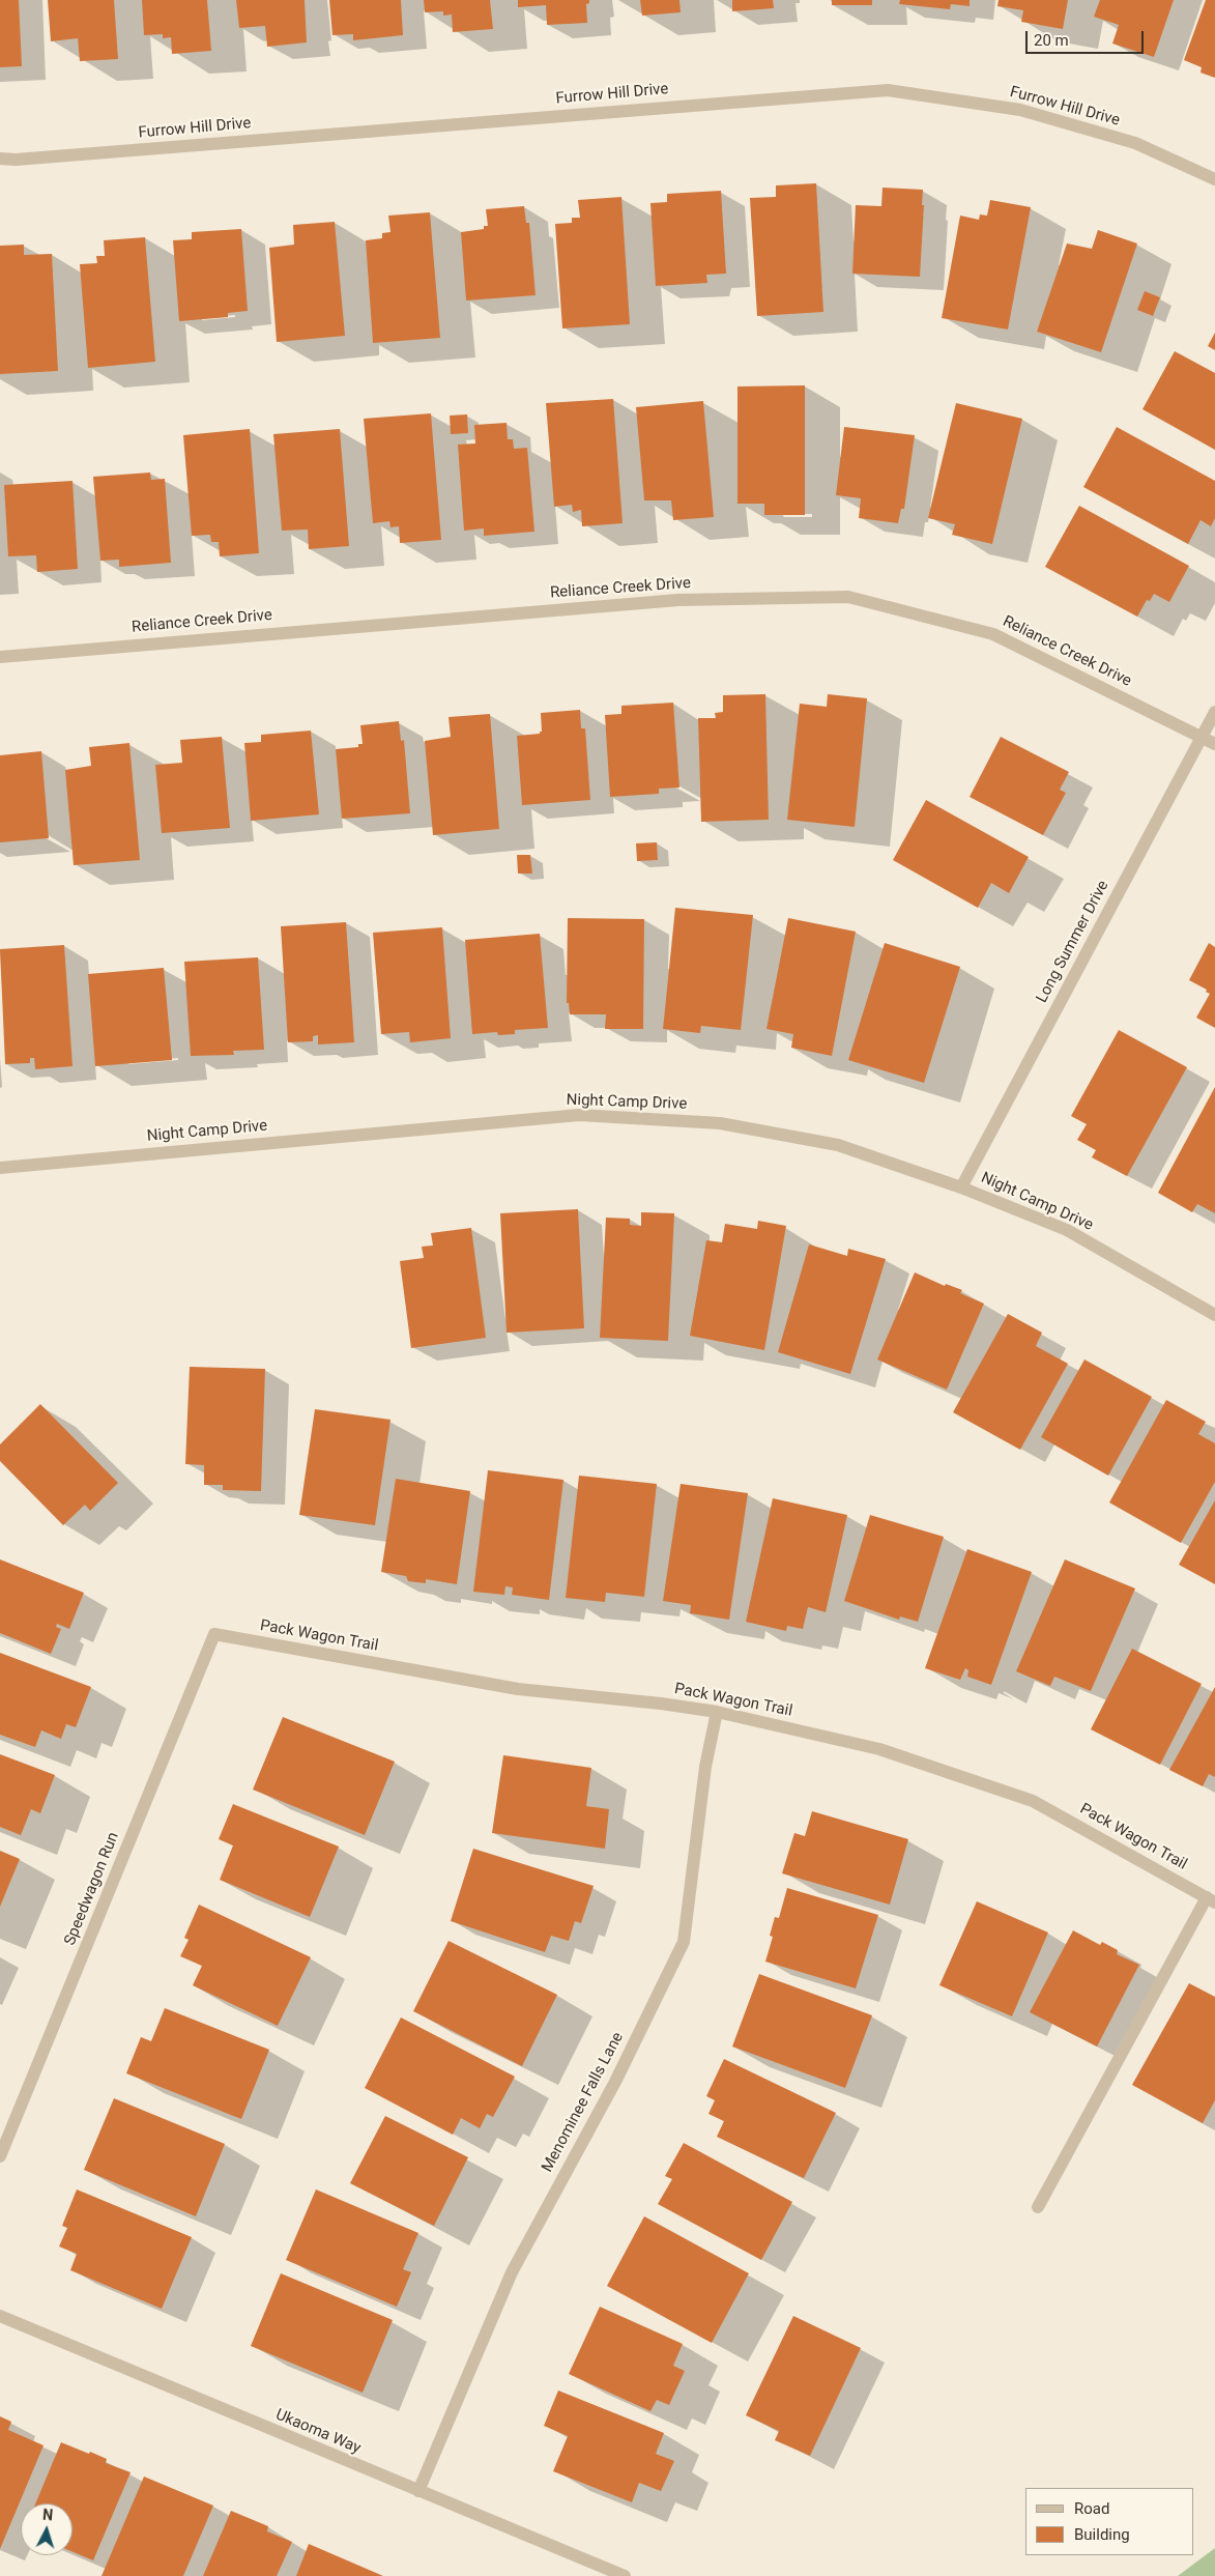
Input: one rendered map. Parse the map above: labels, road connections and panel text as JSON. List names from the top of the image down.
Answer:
{
  "streets": {
    "street": [
      "Furrow Hill Drive",
      "Reliance Creek Drive",
      "Long Summer Drive",
      "Night Camp Drive",
      "Pack Wagon Trail",
      "Speedwagon Run",
      "Menominee Falls Lane",
      "Ukaoma Way"
    ]
  },
  "crossings": [
    ["Reliance Creek Drive", "Long Summer Drive"],
    ["Long Summer Drive", "Night Camp Drive"],
    ["Pack Wagon Trail", "Speedwagon Run"],
    ["Pack Wagon Trail", "Menominee Falls Lane"],
    ["Menominee Falls Lane", "Ukaoma Way"]
  ],
  "legend": ["Road", "Building"],
  "scale_bar": "20 m",
  "north": "top"
}
